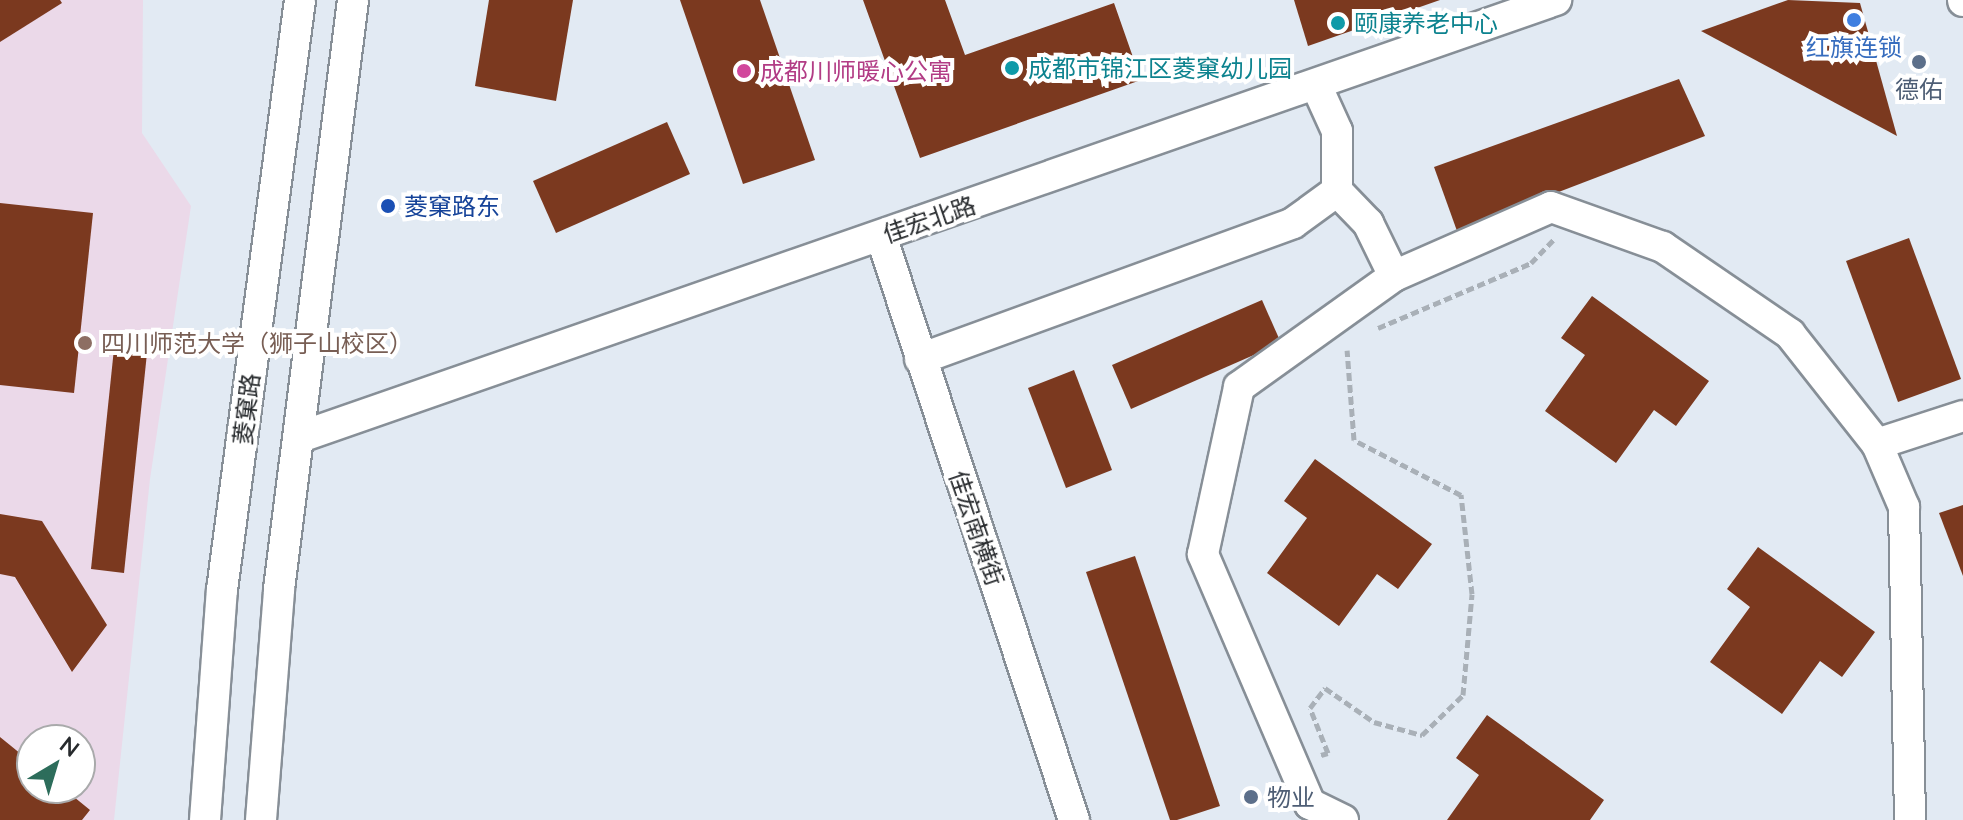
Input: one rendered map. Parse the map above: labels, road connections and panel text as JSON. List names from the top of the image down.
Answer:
{
  "streets": {
    "street": ["佳宏北路", "菱窠路", "佳宏南横街"]
  },
  "crossings": [
    ["佳宏北路", "佳宏南横街"]
  ],
  "places": [
    "红旗连锁",
    "颐康养老中心",
    "德佑",
    "成都市锦江区菱窠幼儿园",
    "成都川师暖心公寓",
    "菱窠路东",
    "四川师范大学（狮子山校区）",
    "物业"
  ],
  "north": "top right"
}
